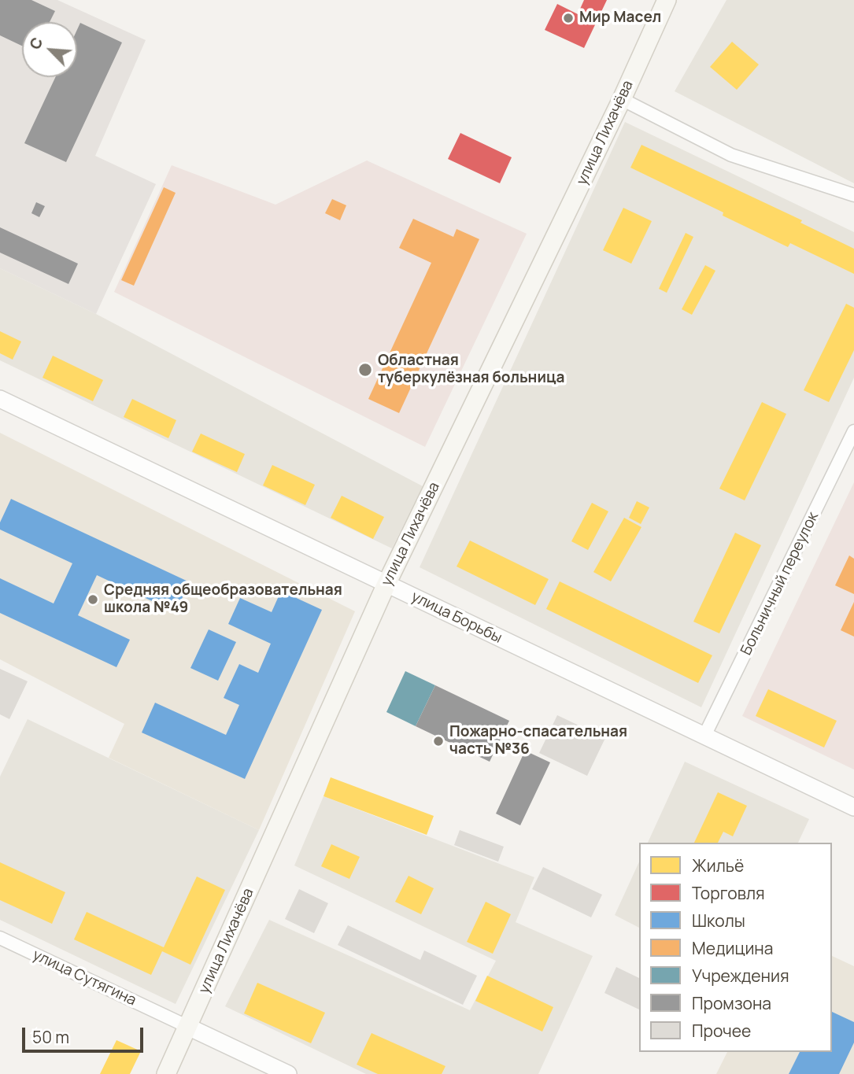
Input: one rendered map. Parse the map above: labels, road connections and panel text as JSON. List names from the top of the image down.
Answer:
{
  "streets": {
    "main road": ["улица Лихачёва"],
    "street": ["Больничный переулок", "улица Борьбы", "улица Сутягина"]
  },
  "crossings": [
    ["улица Лихачёва", "улица Борьбы"],
    ["улица Лихачёва", "улица Сутягина"],
    ["Больничный переулок", "улица Борьбы"]
  ],
  "places": [
    "Мир Масел",
    "Областная туберкулёзная больница",
    "Средняя общеобразовательная школа №49",
    "Пожарно-спасательная часть №36"
  ],
  "legend": [
    "Жильё",
    "Торговля",
    "Школы",
    "Медицина",
    "Учреждения",
    "Промзона",
    "Прочее"
  ],
  "scale_bar": "50 m",
  "north": "top left"
}
